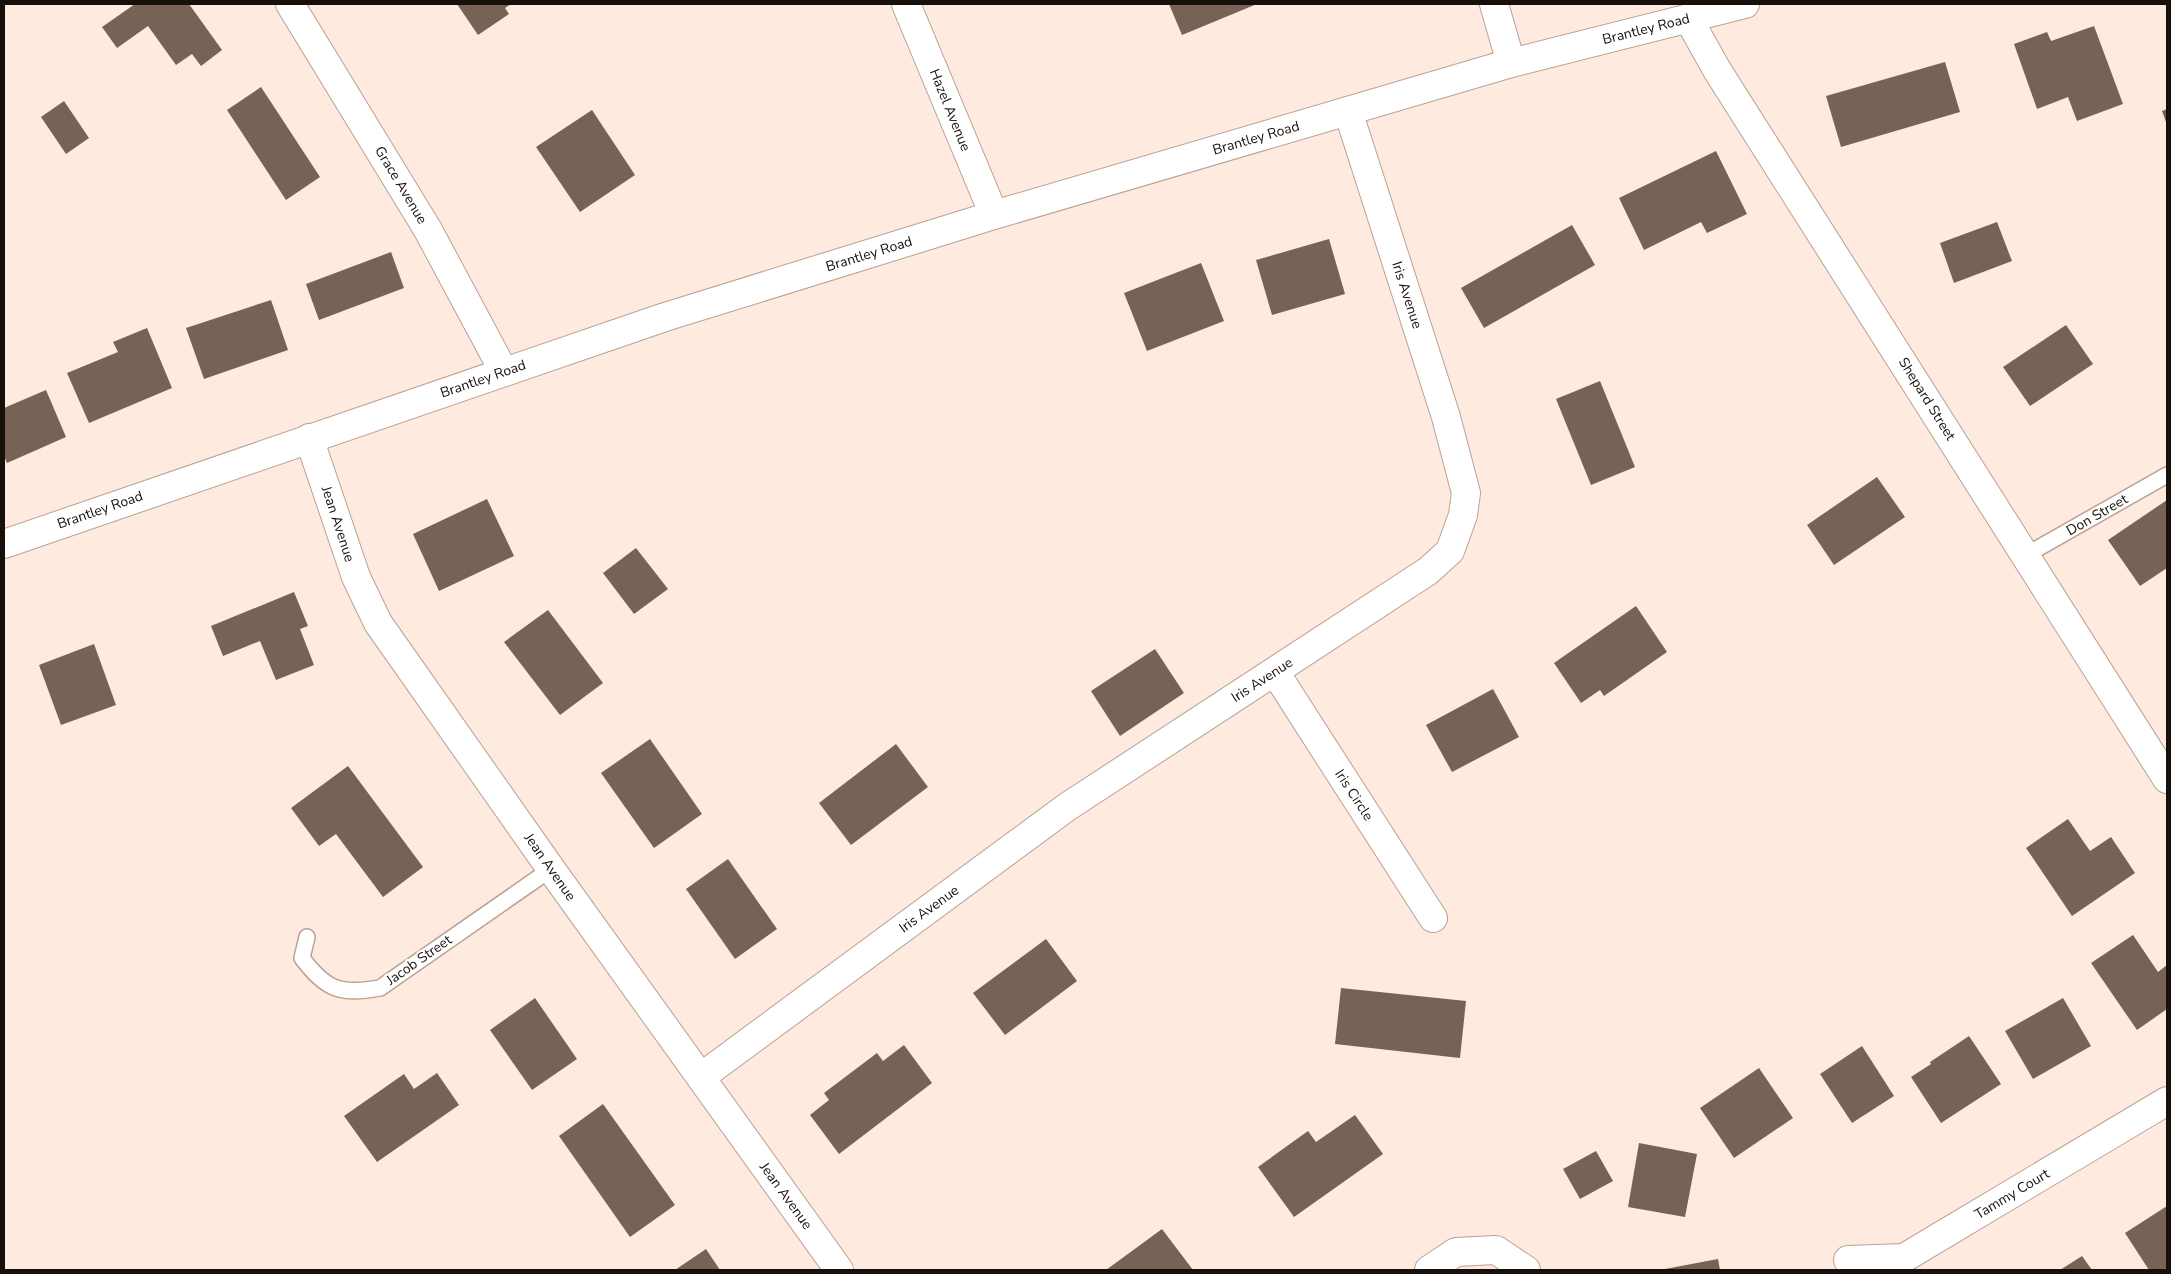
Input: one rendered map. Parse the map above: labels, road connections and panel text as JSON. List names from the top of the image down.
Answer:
{
  "streets": {
    "street": [
      "Brantley Road",
      "Hazel Avenue",
      "Grace Avenue",
      "Iris Avenue",
      "Shepard Street",
      "Jean Avenue",
      "Iris Circle",
      "Tammy Court"
    ],
    "lane": ["Don Street", "Jacob Street"]
  },
  "crossings": [
    ["Brantley Road", "Hazel Avenue"],
    ["Brantley Road", "Grace Avenue"],
    ["Brantley Road", "Iris Avenue"],
    ["Brantley Road", "Shepard Street"],
    ["Brantley Road", "Jean Avenue"],
    ["Iris Avenue", "Jean Avenue"],
    ["Iris Avenue", "Iris Circle"],
    ["Shepard Street", "Don Street"],
    ["Jean Avenue", "Jacob Street"]
  ]
}
